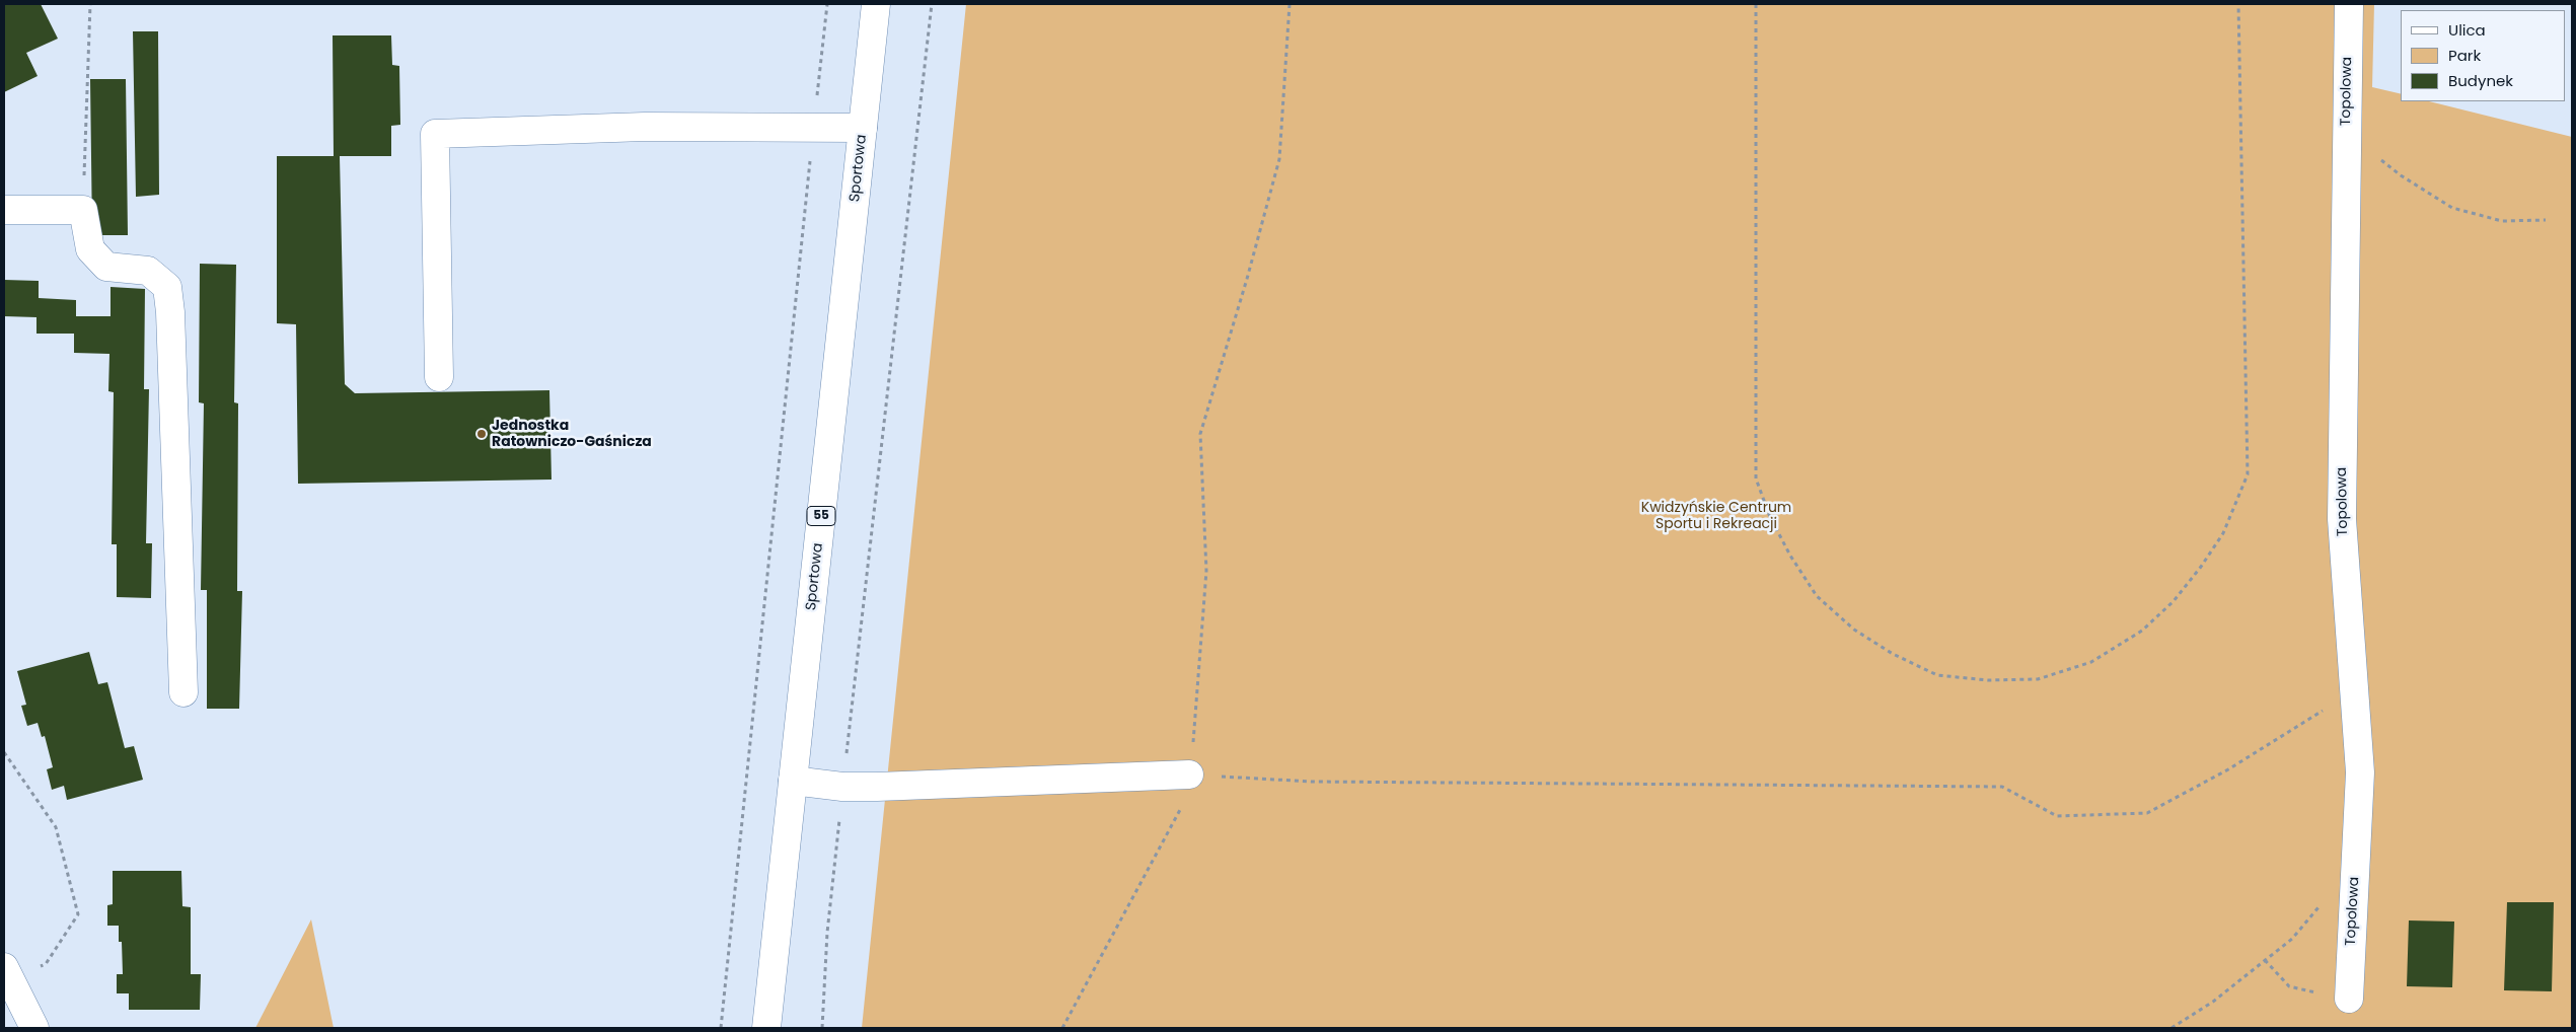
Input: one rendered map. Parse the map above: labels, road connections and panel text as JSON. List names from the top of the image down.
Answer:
{
  "streets": {
    "street": ["Topolowa", "Sportowa", "55"]
  },
  "parks": ["Kwidzyńskie Centrum Sportu i Rekreacji"],
  "places": ["Jednostka Ratowniczo-Gaśnicza"],
  "legend": ["Ulica", "Park", "Budynek"]
}
